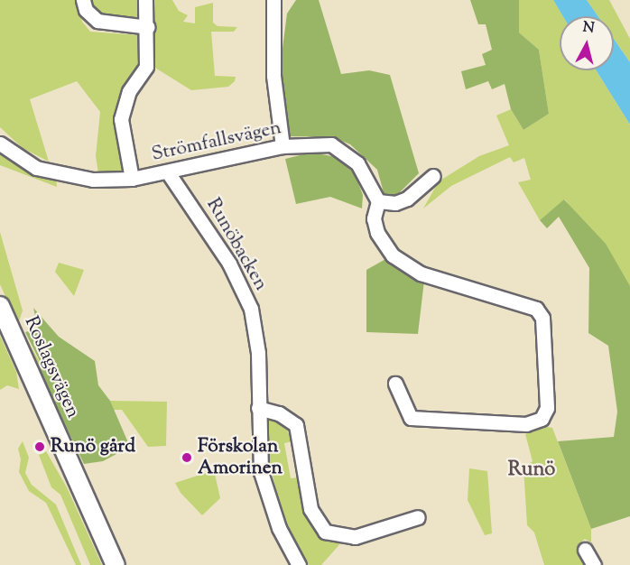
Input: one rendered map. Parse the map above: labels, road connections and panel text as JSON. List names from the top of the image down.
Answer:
{
  "streets": {
    "main road": ["Roslagsvägen"],
    "street": ["Strömfallsvägen", "Runöbacken"]
  },
  "crossings": [
    ["Strömfallsvägen", "Runöbacken"]
  ],
  "districts": ["Runö"],
  "places": ["Runö gård", "Förskolan Amorinen"],
  "north": "top"
}
